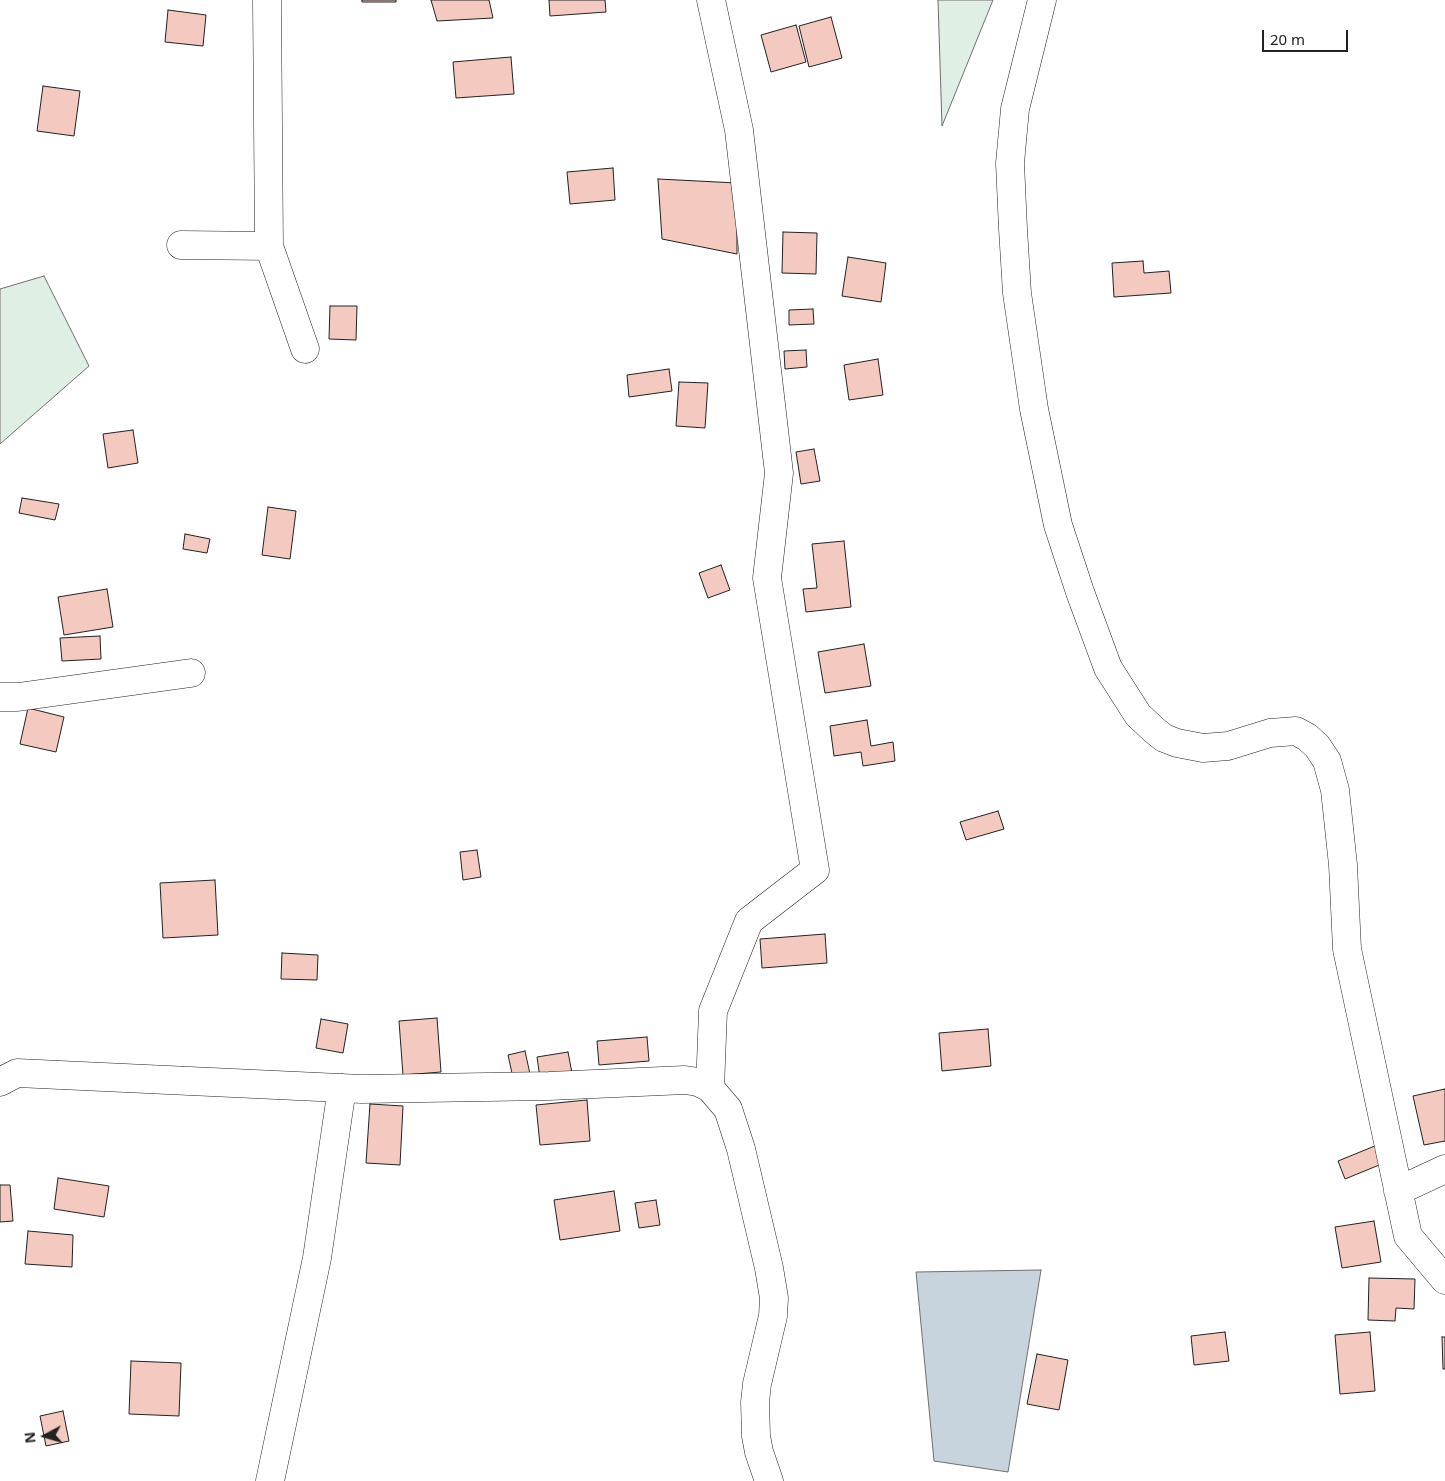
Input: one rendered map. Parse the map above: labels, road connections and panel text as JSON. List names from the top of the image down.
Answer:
{
  "scale_bar": "20 m",
  "north": "left"
}
